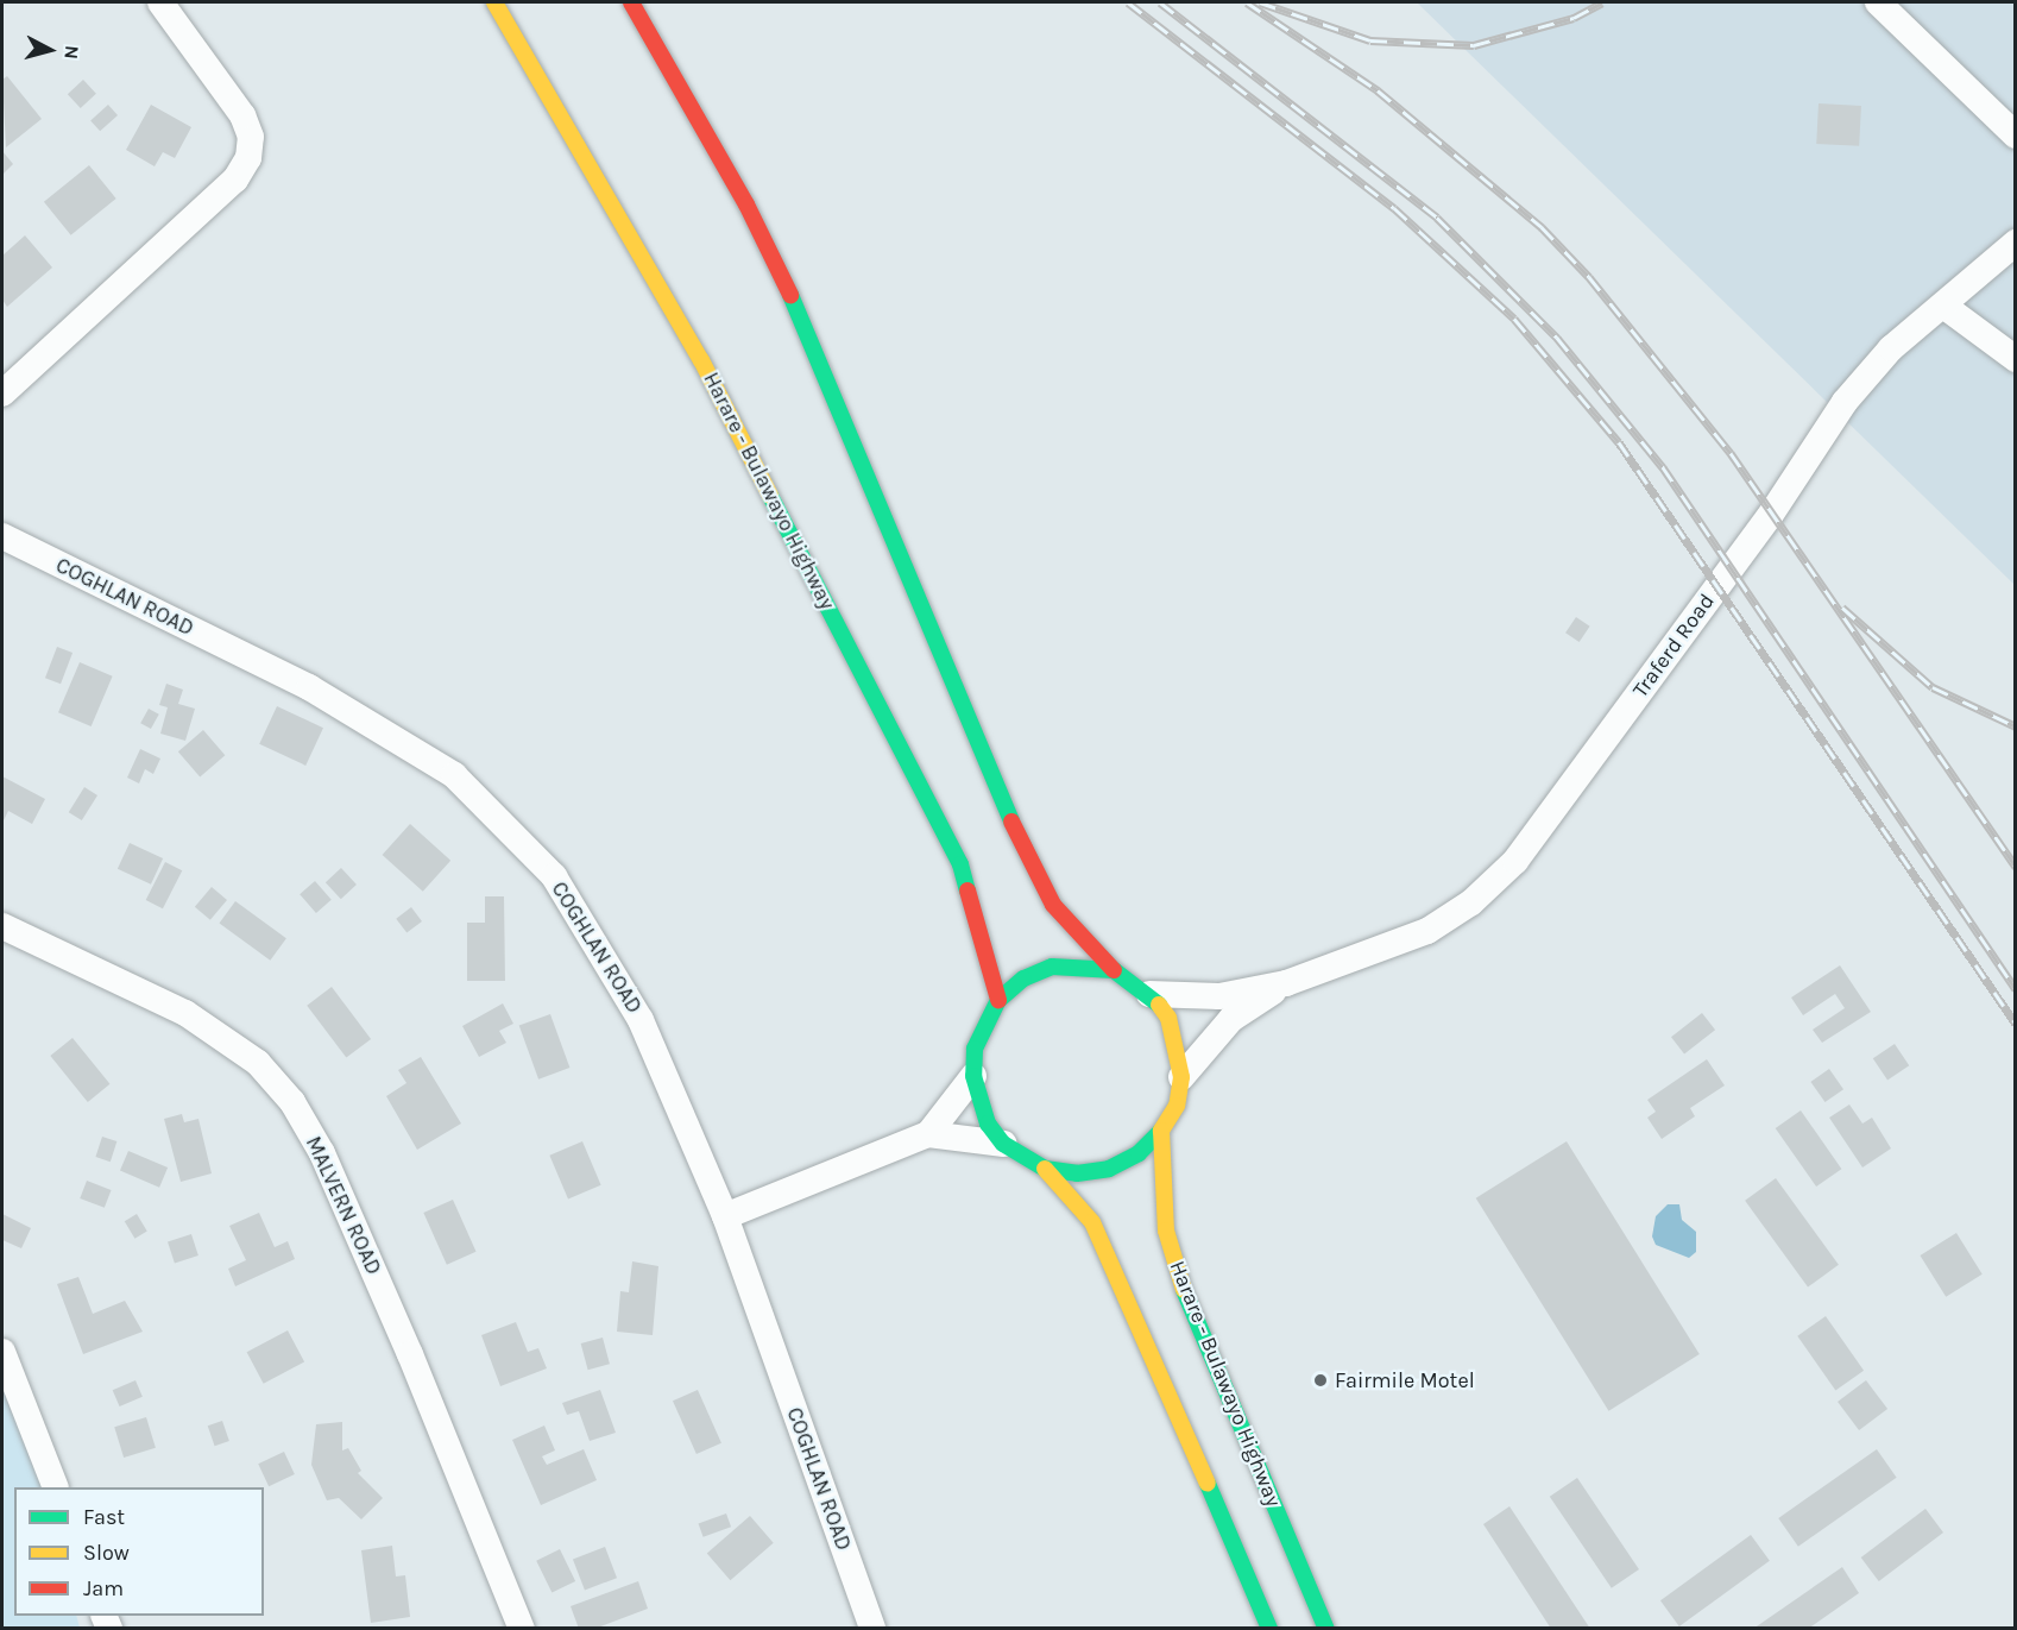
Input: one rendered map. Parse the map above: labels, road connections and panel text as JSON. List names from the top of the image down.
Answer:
{
  "streets": {
    "highway": ["Harare - Bulawayo Highway"],
    "street": ["COGHLAN ROAD", "Traferd Road", "MALVERN ROAD"]
  },
  "crossings": [
    ["Harare - Bulawayo Highway", "Traferd Road"]
  ],
  "places": ["Fairmile Motel"],
  "legend": ["Fast", "Slow", "Jam"],
  "north": "right"
}
